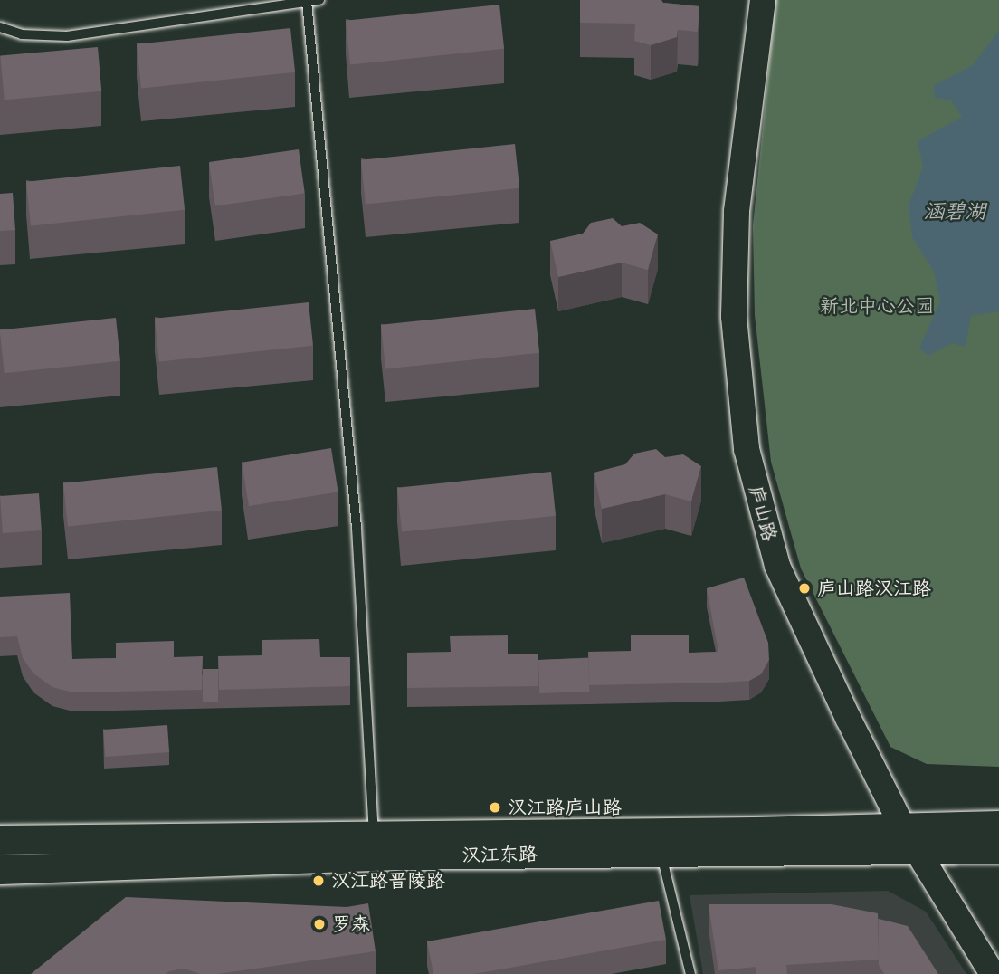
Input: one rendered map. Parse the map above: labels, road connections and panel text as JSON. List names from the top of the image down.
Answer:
{
  "streets": {
    "main road": ["汉江东路"],
    "street": ["庐山路"]
  },
  "crossings": [
    ["庐山路", "汉江东路"]
  ],
  "water": ["涵碧湖"],
  "parks": ["新北中心公园"],
  "places": [
    "庐山路汉江路",
    "汉江路庐山路",
    "汉江路晋陵路",
    "罗森"
  ]
}
